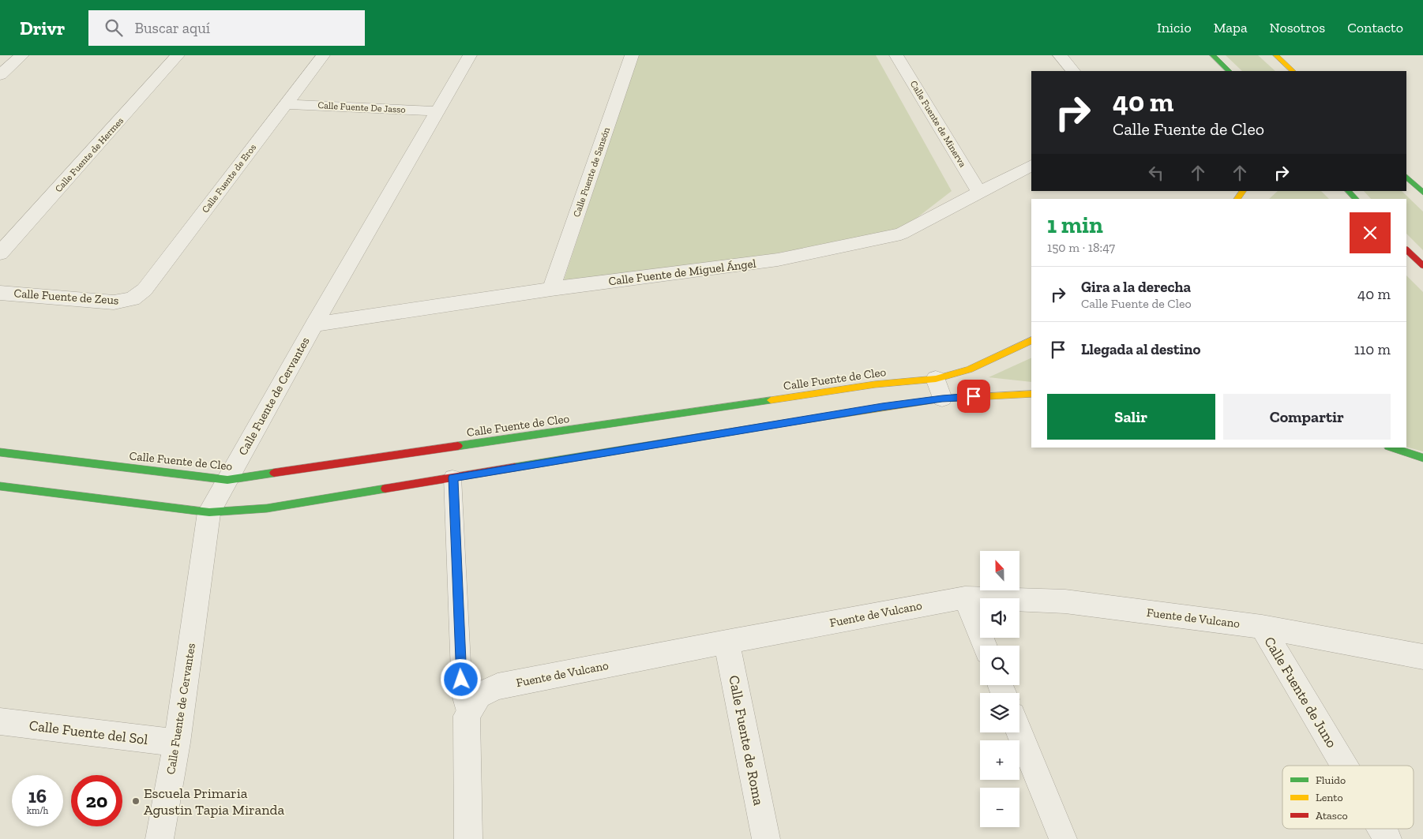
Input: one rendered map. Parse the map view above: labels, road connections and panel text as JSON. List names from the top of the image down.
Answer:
{
  "streets": {
    "street": [
      "Calle Fuente De Jasso",
      "Calle Fuente de Minerva",
      "Calle Fuente de Hermes",
      "Calle Fuente de Sansón",
      "Calle Fuente de Eros",
      "Calle Fuente de Miguel Ángel",
      "Calle Fuente de Zeus",
      "Calle Fuente de Cleo",
      "Calle Fuente de Cervantes",
      "Fuente de Vulcano",
      "Calle Fuente de Juno",
      "Calle Fuente del Sol",
      "Calle Fuente de Roma"
    ]
  },
  "crossings": [
    ["Calle Fuente De Jasso", "Calle Fuente de Eros"],
    ["Calle Fuente De Jasso", "Calle Fuente de Cervantes"],
    ["Calle Fuente de Minerva", "Calle Fuente de Miguel Ángel"],
    ["Calle Fuente de Sansón", "Calle Fuente de Miguel Ángel"],
    ["Calle Fuente de Eros", "Calle Fuente de Zeus"],
    ["Calle Fuente de Miguel Ángel", "Calle Fuente de Cervantes"],
    ["Calle Fuente de Cleo", "Calle Fuente de Cervantes"],
    ["Calle Fuente de Cervantes", "Calle Fuente del Sol"],
    ["Fuente de Vulcano", "Calle Fuente de Juno"],
    ["Fuente de Vulcano", "Calle Fuente de Roma"]
  ],
  "places": ["Escuela Primaria Agustin Tapia Miranda"],
  "legend": ["Fluido", "Lento", "Atasco"],
  "north": "top",
  "page": {
    "header": "Drivr",
    "search": "Buscar aquí",
    "nav": [
      "Inicio",
      "Mapa",
      "Nosotros",
      "Contacto"
    ],
    "turn": ["40 m", "Calle Fuente de Cleo"],
    "heading": ["1 min", "150 m · 18:47"],
    "list": [
      {
        "name": "Gira a la derecha",
        "note": "Calle Fuente de Cleo",
        "value": "40 m"
      },
      {
        "name": "Llegada al destino",
        "value": "110 m"
      }
    ],
    "buttons": ["Salir", "Compartir"],
    "map_buttons": ["+", "−"],
    "speed": "16 km/h",
    "limit": "20"
  }
}
